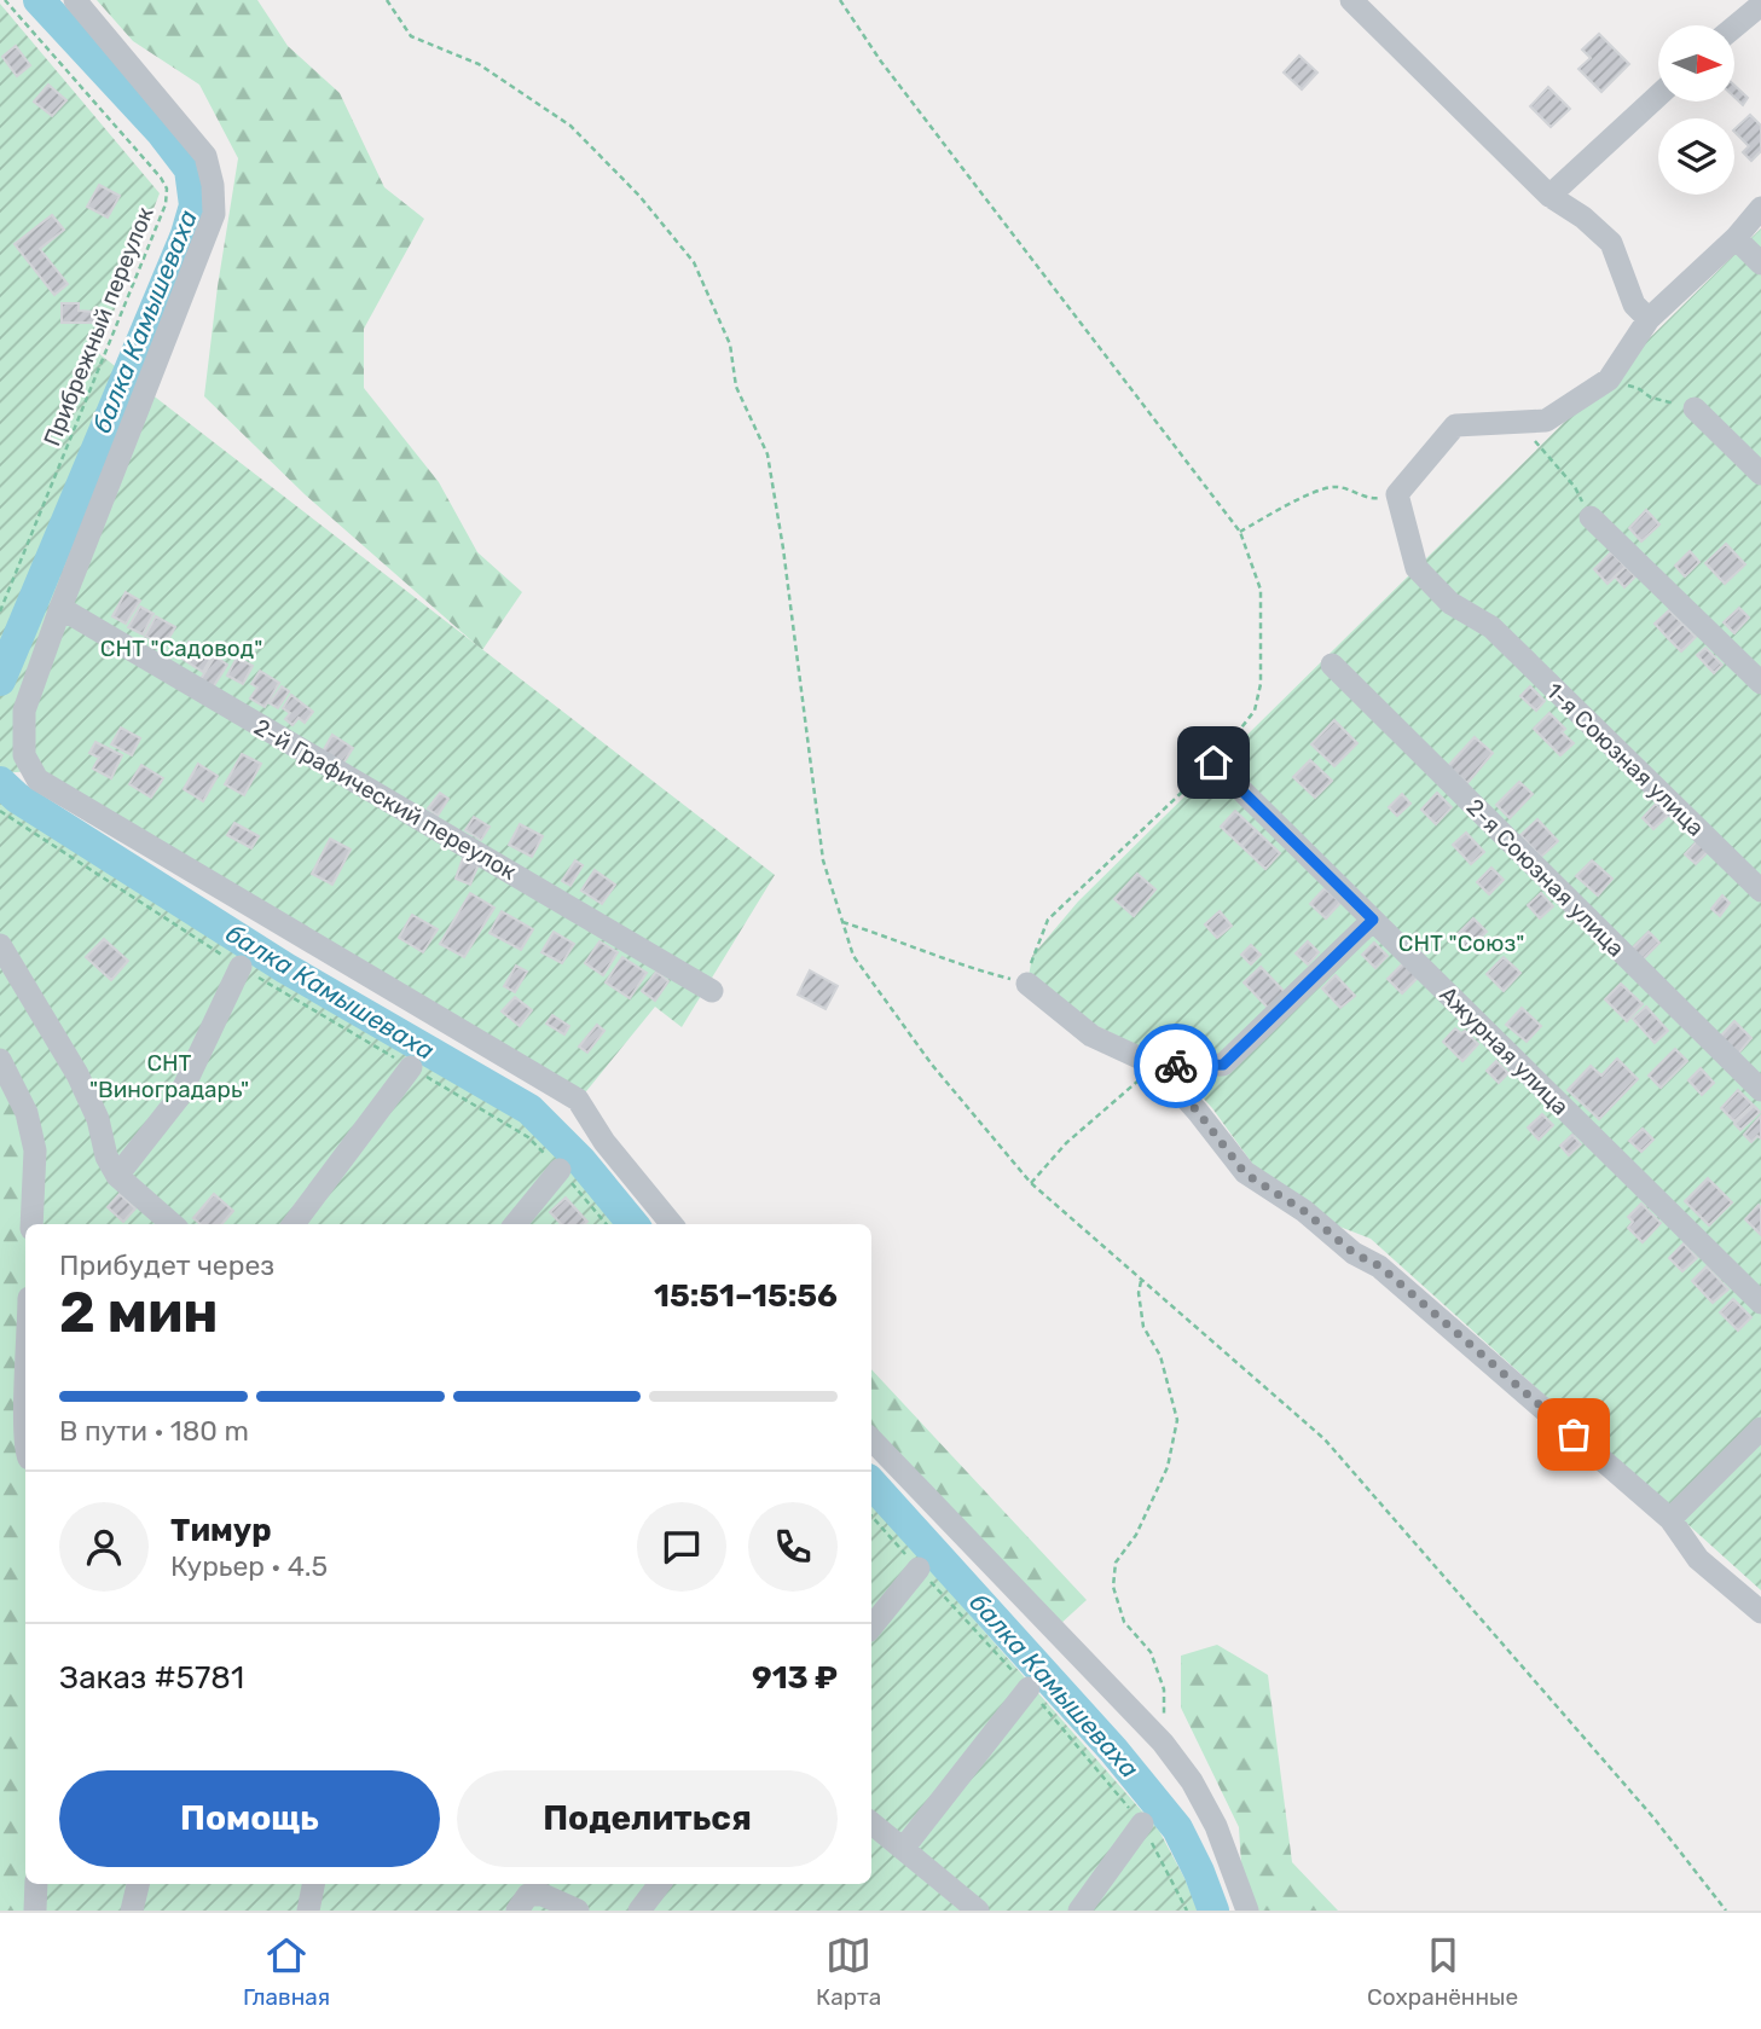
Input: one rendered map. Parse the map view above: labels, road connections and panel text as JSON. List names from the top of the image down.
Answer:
{
  "streets": {
    "street": [
      "1-я Союзная улица",
      "2-й Графический переулок",
      "2-я Союзная улица",
      "Ажурная улица"
    ],
    "path": ["Прибрежный переулок"]
  },
  "water": ["балка Камышеваха"],
  "parks": ["СНТ \"Садовод\"", "СНТ \"Союз\"", "СНТ \"Виноградарь\""],
  "north": "right",
  "page": {
    "heading": ["2 мин", "Прибудет через", "15:51–15:56"],
    "panel": [
      "Тимур",
      "Курьер · 4.5",
      "Заказ #5781",
      "913 ₽"
    ],
    "bar": "В пути · 180 m",
    "buttons": ["Помощь", "Поделиться"],
    "tabs": ["Главная", "Карта", "Сохранённые"]
  }
}
